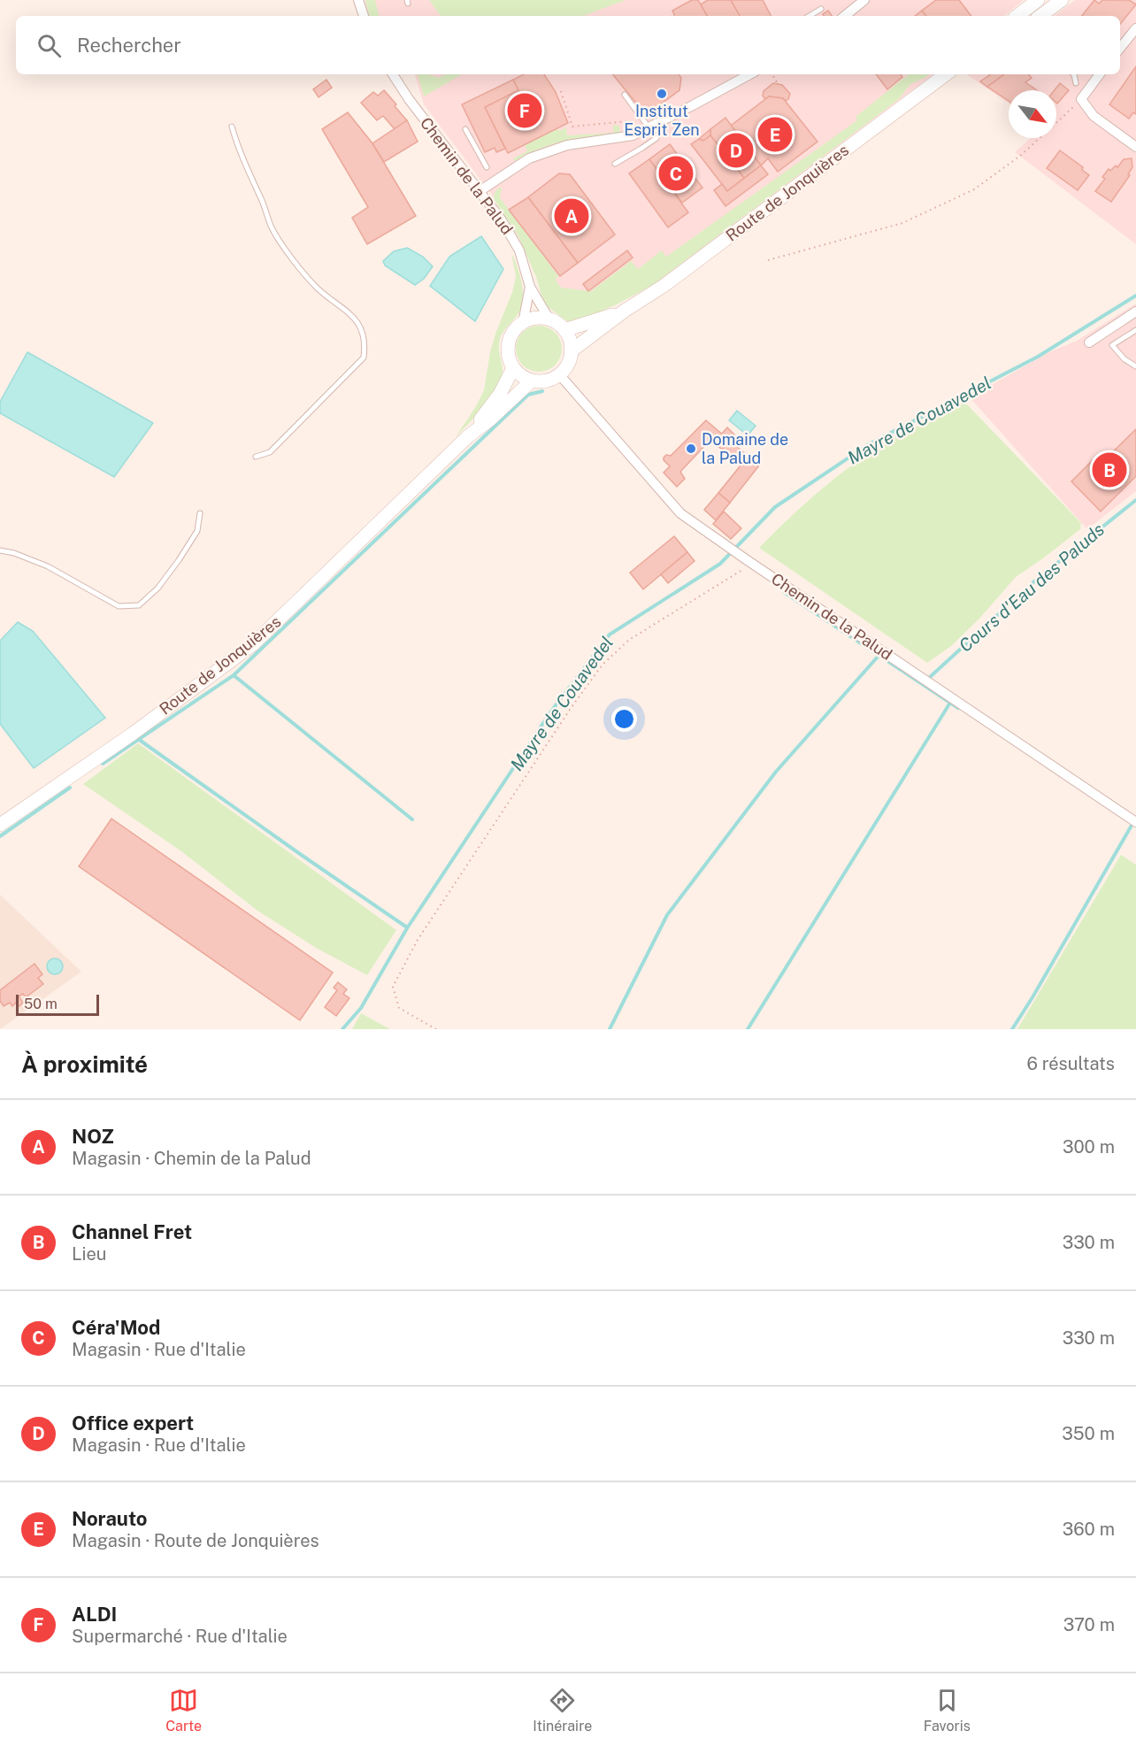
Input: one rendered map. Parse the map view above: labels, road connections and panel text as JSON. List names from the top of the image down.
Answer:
{
  "streets": {
    "main road": ["Route de Jonquières"],
    "street": ["Chemin de la Palud"]
  },
  "crossings": [
    ["Chemin de la Palud", "Route de Jonquières"]
  ],
  "water": ["Mayre de Couavedel", "Cours d'Eau des Paluds"],
  "places": ["Institut Esprit Zen", "Domaine de la Palud"],
  "scale_bar": "50 m",
  "north": "bottom right",
  "page": {
    "search": "Rechercher",
    "pins": [
      "F",
      "E",
      "D",
      "C",
      "A",
      "B"
    ],
    "scale": "50 m",
    "heading": ["À proximité", "6 résultats"],
    "list": [
      {
        "mark": "A",
        "name": "NOZ",
        "note": "Magasin · Chemin de la Palud",
        "value": "300 m"
      },
      {
        "mark": "B",
        "name": "Channel Fret",
        "note": "Lieu",
        "value": "330 m"
      },
      {
        "mark": "C",
        "name": "Céra'Mod",
        "note": "Magasin · Rue d'Italie",
        "value": "330 m"
      },
      {
        "mark": "D",
        "name": "Office expert",
        "note": "Magasin · Rue d'Italie",
        "value": "350 m"
      },
      {
        "mark": "E",
        "name": "Norauto",
        "note": "Magasin · Route de Jonquières",
        "value": "360 m"
      },
      {
        "mark": "F",
        "name": "ALDI",
        "note": "Supermarché · Rue d'Italie",
        "value": "370 m"
      }
    ],
    "nav": ["Carte", "Itinéraire", "Favoris"]
  }
}
